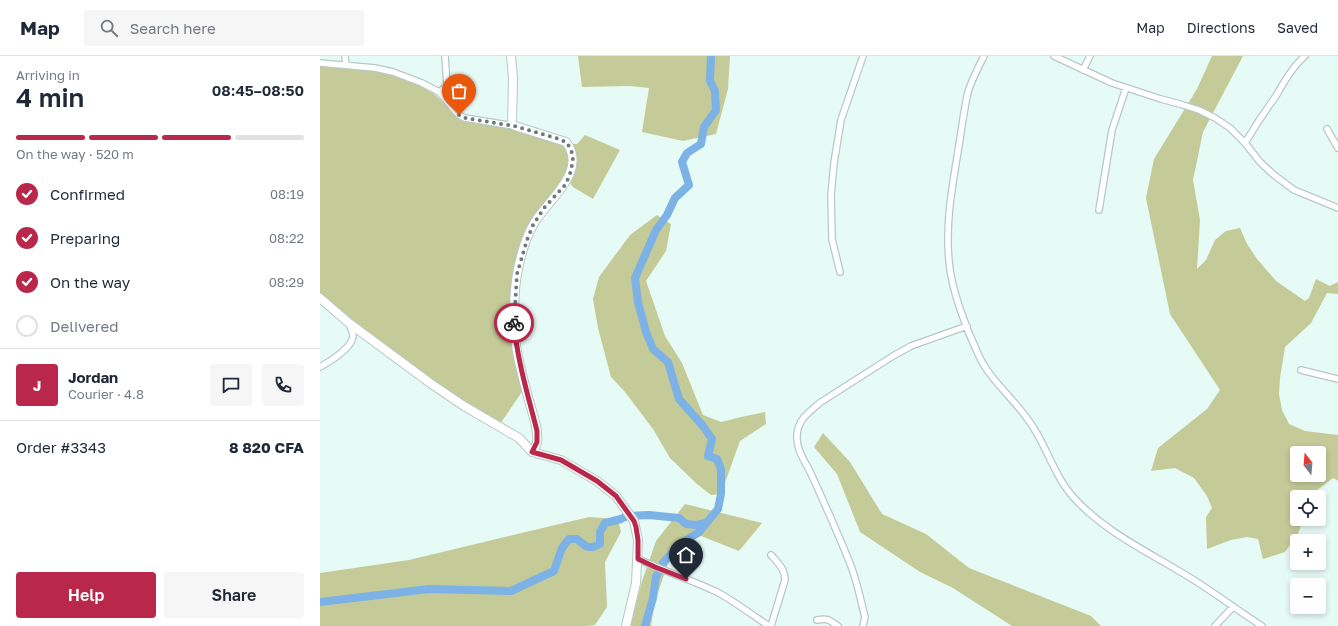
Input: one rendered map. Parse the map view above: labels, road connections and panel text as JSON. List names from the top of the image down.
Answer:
{
  "north": "top",
  "page": {
    "header": "Map",
    "search": "Search here",
    "nav": ["Map", "Directions", "Saved"],
    "heading": ["4 min", "Arriving in", "08:45–08:50"],
    "panel": [
      "Jordan",
      "Courier · 4.8",
      "Order #3343",
      "8 820 CFA"
    ],
    "bar": "On the way · 520 m",
    "list": [
      ["Confirmed", "08:19"],
      ["Preparing", "08:22"],
      ["On the way", "08:29"],
      "Delivered"
    ],
    "round": "J",
    "map_buttons": ["+", "−"],
    "buttons": ["Help", "Share"]
  }
}
